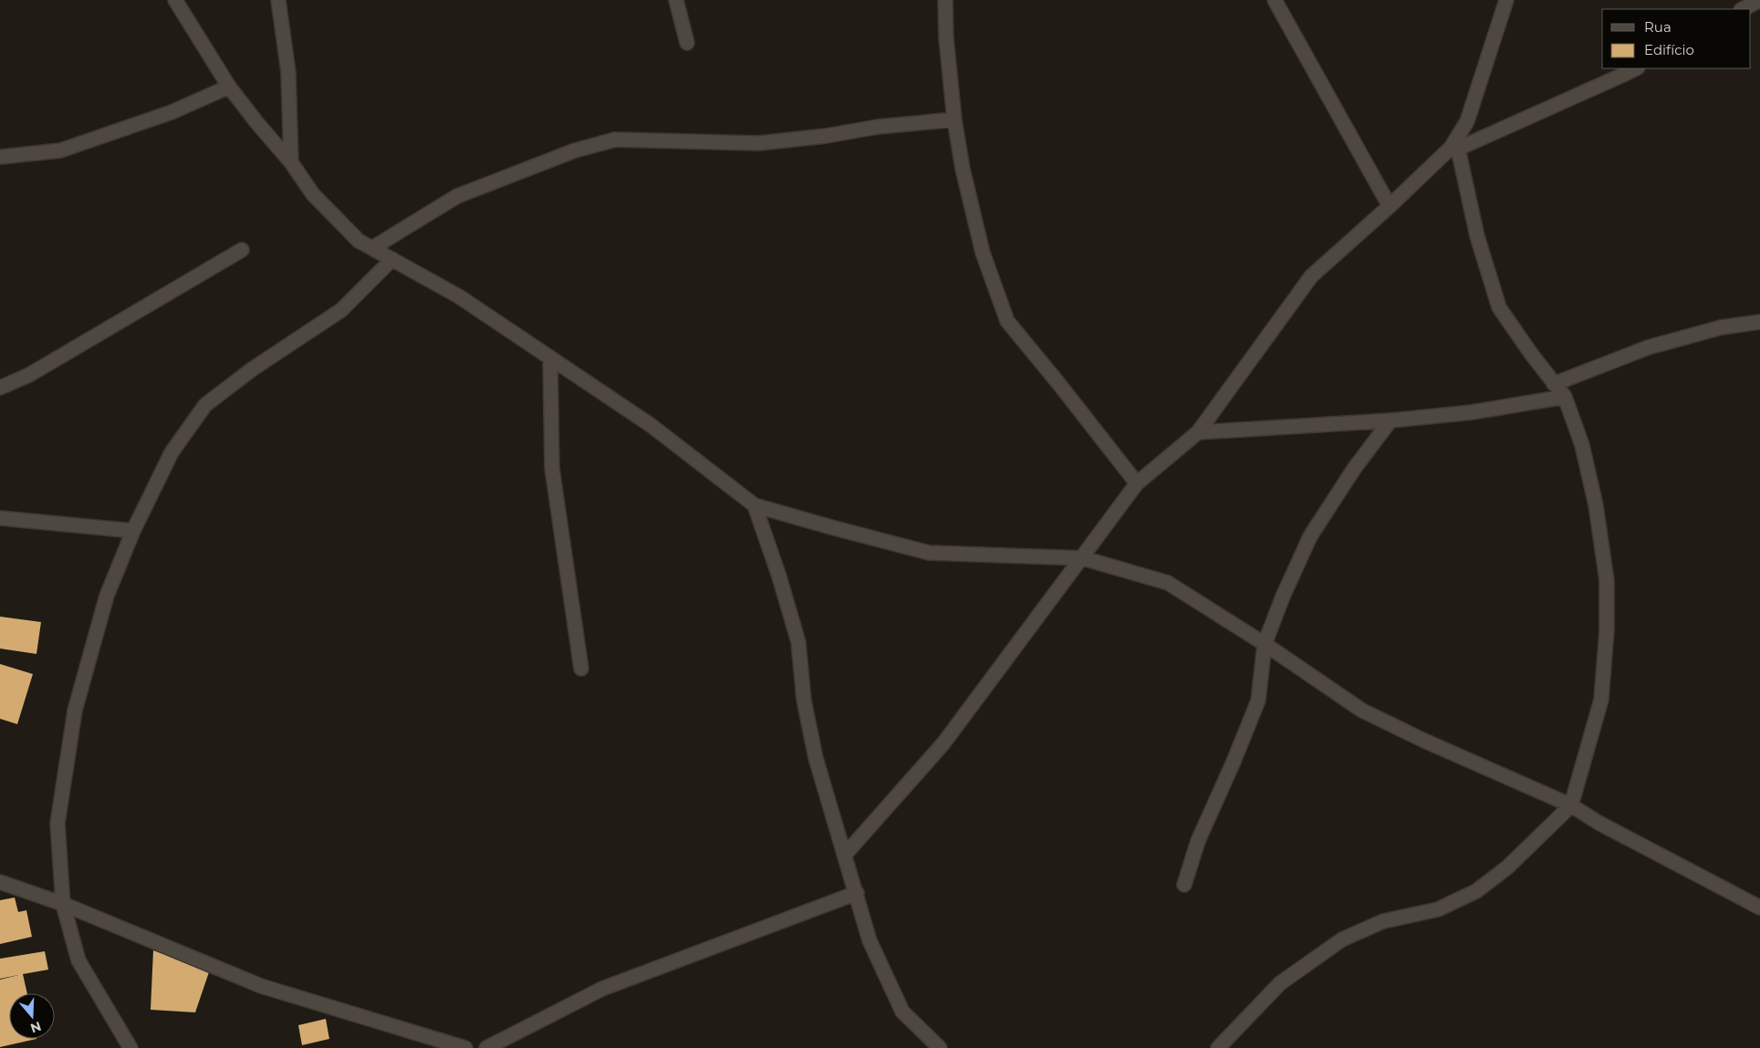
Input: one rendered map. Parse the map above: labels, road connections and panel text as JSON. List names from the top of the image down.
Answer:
{
  "legend": ["Rua", "Edifício"],
  "north": "bottom"
}
